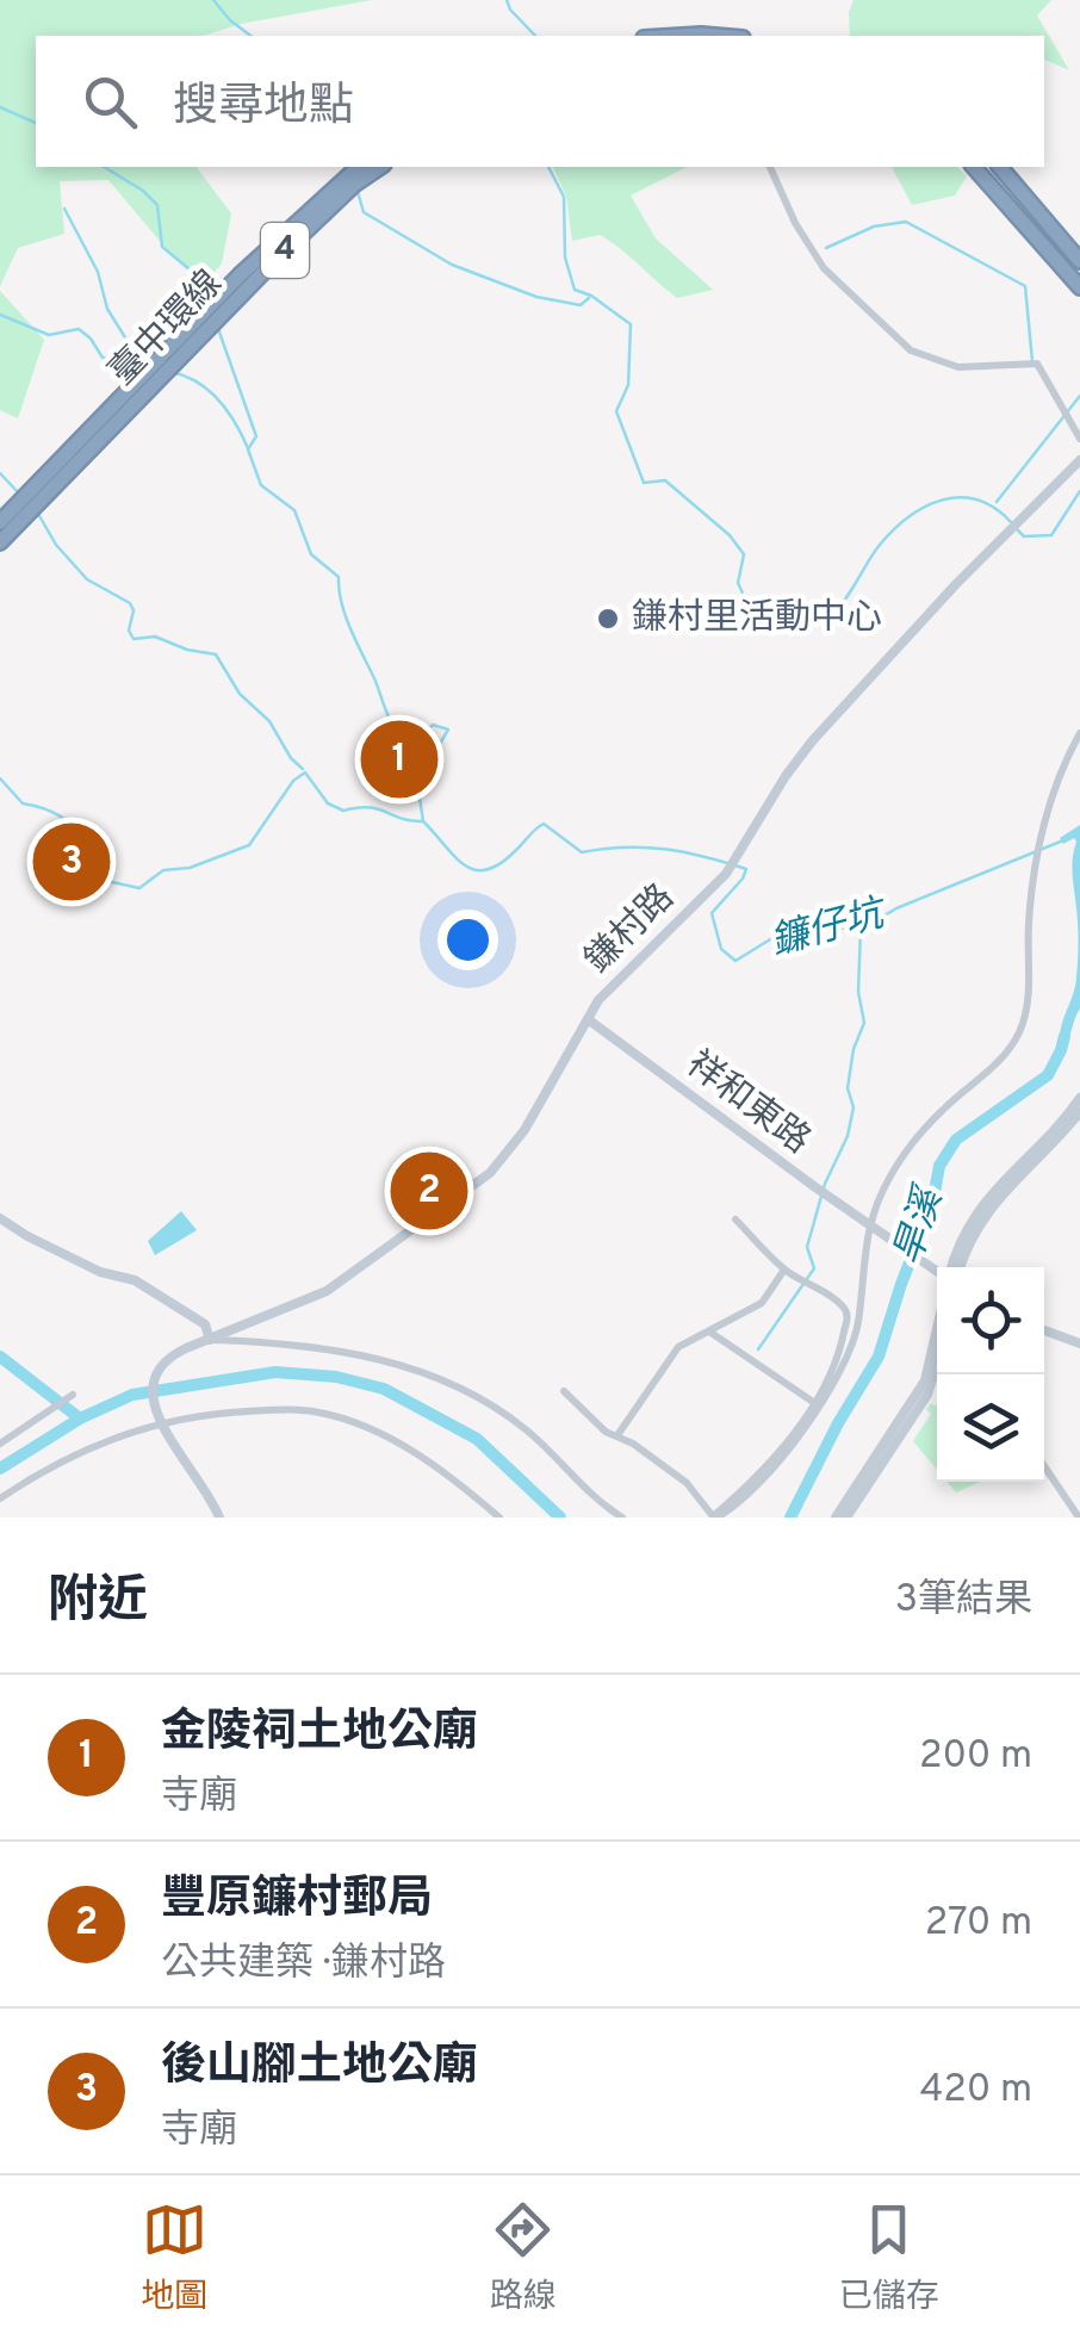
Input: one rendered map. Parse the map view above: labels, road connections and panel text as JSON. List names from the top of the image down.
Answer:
{
  "streets": {
    "highway": ["4", "臺中環線"],
    "street": ["鎌村路", "祥和東路"]
  },
  "crossings": [
    ["鎌村路", "祥和東路"]
  ],
  "water": ["鐮仔坑", "旱溪"],
  "places": ["鎌村里活動中心"],
  "page": {
    "search": "搜尋地點",
    "pins": ["1", "3", "2"],
    "heading": ["附近", "3筆結果"],
    "list": [
      {
        "mark": "1",
        "name": "金陵祠土地公廟",
        "note": "寺廟",
        "value": "200 m"
      },
      {
        "mark": "2",
        "name": "豐原鐮村郵局",
        "note": "公共建築 · 鎌村路",
        "value": "270 m"
      },
      {
        "mark": "3",
        "name": "後山腳土地公廟",
        "note": "寺廟",
        "value": "420 m"
      }
    ],
    "nav": ["地圖", "路線", "已儲存"]
  }
}
